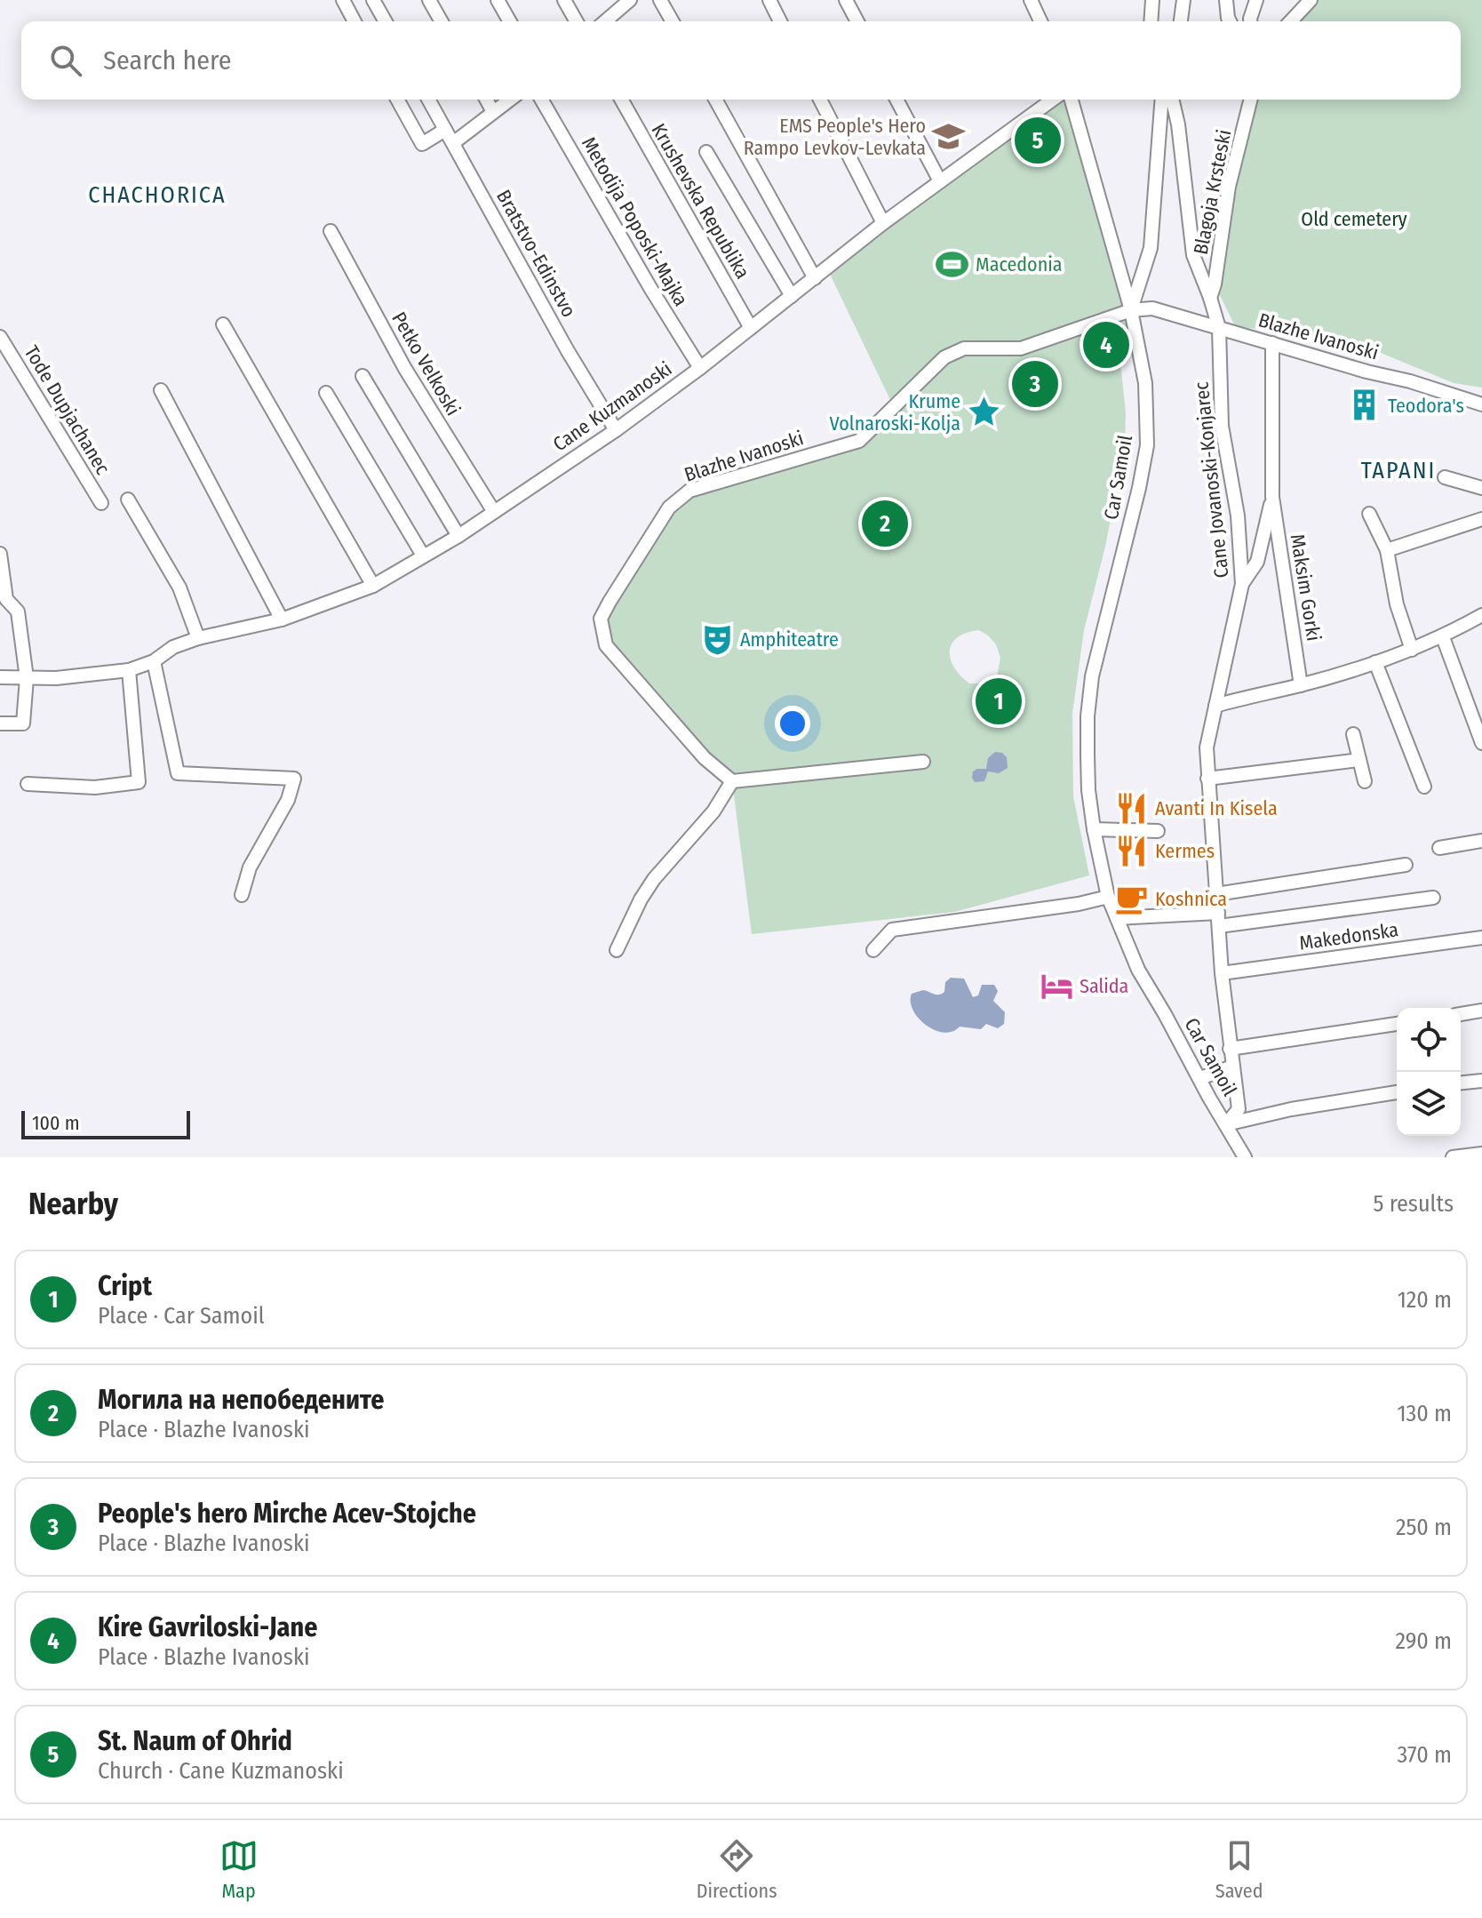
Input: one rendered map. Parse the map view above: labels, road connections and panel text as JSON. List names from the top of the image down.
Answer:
{
  "streets": {
    "street": [
      "Blagoja Krsteski",
      "Krushevska Republika",
      "Metodija Poposki-Majka",
      "Bratstvo-Edinstvo",
      "Blazhe Ivanoski",
      "Petko Velkoski",
      "Cane Kuzmanoski",
      "Tode Dupjachanec",
      "Car Samoil",
      "Cane Jovanoski-Konjarec",
      "Maksim Gorki",
      "Makedonska"
    ]
  },
  "crossings": [
    ["Blagoja Krsteski", "Cane Jovanoski-Konjarec"],
    ["Krushevska Republika", "Cane Kuzmanoski"],
    ["Metodija Poposki-Majka", "Cane Kuzmanoski"],
    ["Bratstvo-Edinstvo", "Cane Kuzmanoski"],
    ["Blazhe Ivanoski", "Car Samoil"],
    ["Blazhe Ivanoski", "Cane Jovanoski-Konjarec"],
    ["Blazhe Ivanoski", "Maksim Gorki"],
    ["Petko Velkoski", "Cane Kuzmanoski"],
    ["Car Samoil", "Cane Jovanoski-Konjarec"],
    ["Cane Jovanoski-Konjarec", "Maksim Gorki"],
    ["Cane Jovanoski-Konjarec", "Makedonska"]
  ],
  "districts": ["CHACHORICA", "TAPANI"],
  "parks": ["Old cemetery"],
  "places": {
    "school or university": ["EMS People's Hero Rampo Levkov-Levkata"],
    "sports": ["Macedonia"],
    "building": ["Teodora's"],
    "place": ["Krume Volnaroski-Kolja"],
    "theatre": ["Amphiteatre"],
    "restaurant": ["Avanti In Kisela", "Kermes"],
    "cafe": ["Koshnica"],
    "hotel": ["Salida"]
  },
  "scale_bar": "100 m",
  "page": {
    "search": "Search here",
    "pins": [
      "5",
      "4",
      "3",
      "2",
      "1"
    ],
    "scale": "100 m",
    "heading": ["Nearby", "5 results"],
    "list": [
      {
        "mark": "1",
        "name": "Cript",
        "note": "Place · Car Samoil",
        "value": "120 m"
      },
      {
        "mark": "2",
        "name": "Могила на непобедените",
        "note": "Place · Blazhe Ivanoski",
        "value": "130 m"
      },
      {
        "mark": "3",
        "name": "People's hero Mirche Acev-Stojche",
        "note": "Place · Blazhe Ivanoski",
        "value": "250 m"
      },
      {
        "mark": "4",
        "name": "Kire Gavriloski-Jane",
        "note": "Place · Blazhe Ivanoski",
        "value": "290 m"
      },
      {
        "mark": "5",
        "name": "St. Naum of Ohrid",
        "note": "Church · Cane Kuzmanoski",
        "value": "370 m"
      }
    ],
    "nav": ["Map", "Directions", "Saved"]
  }
}
